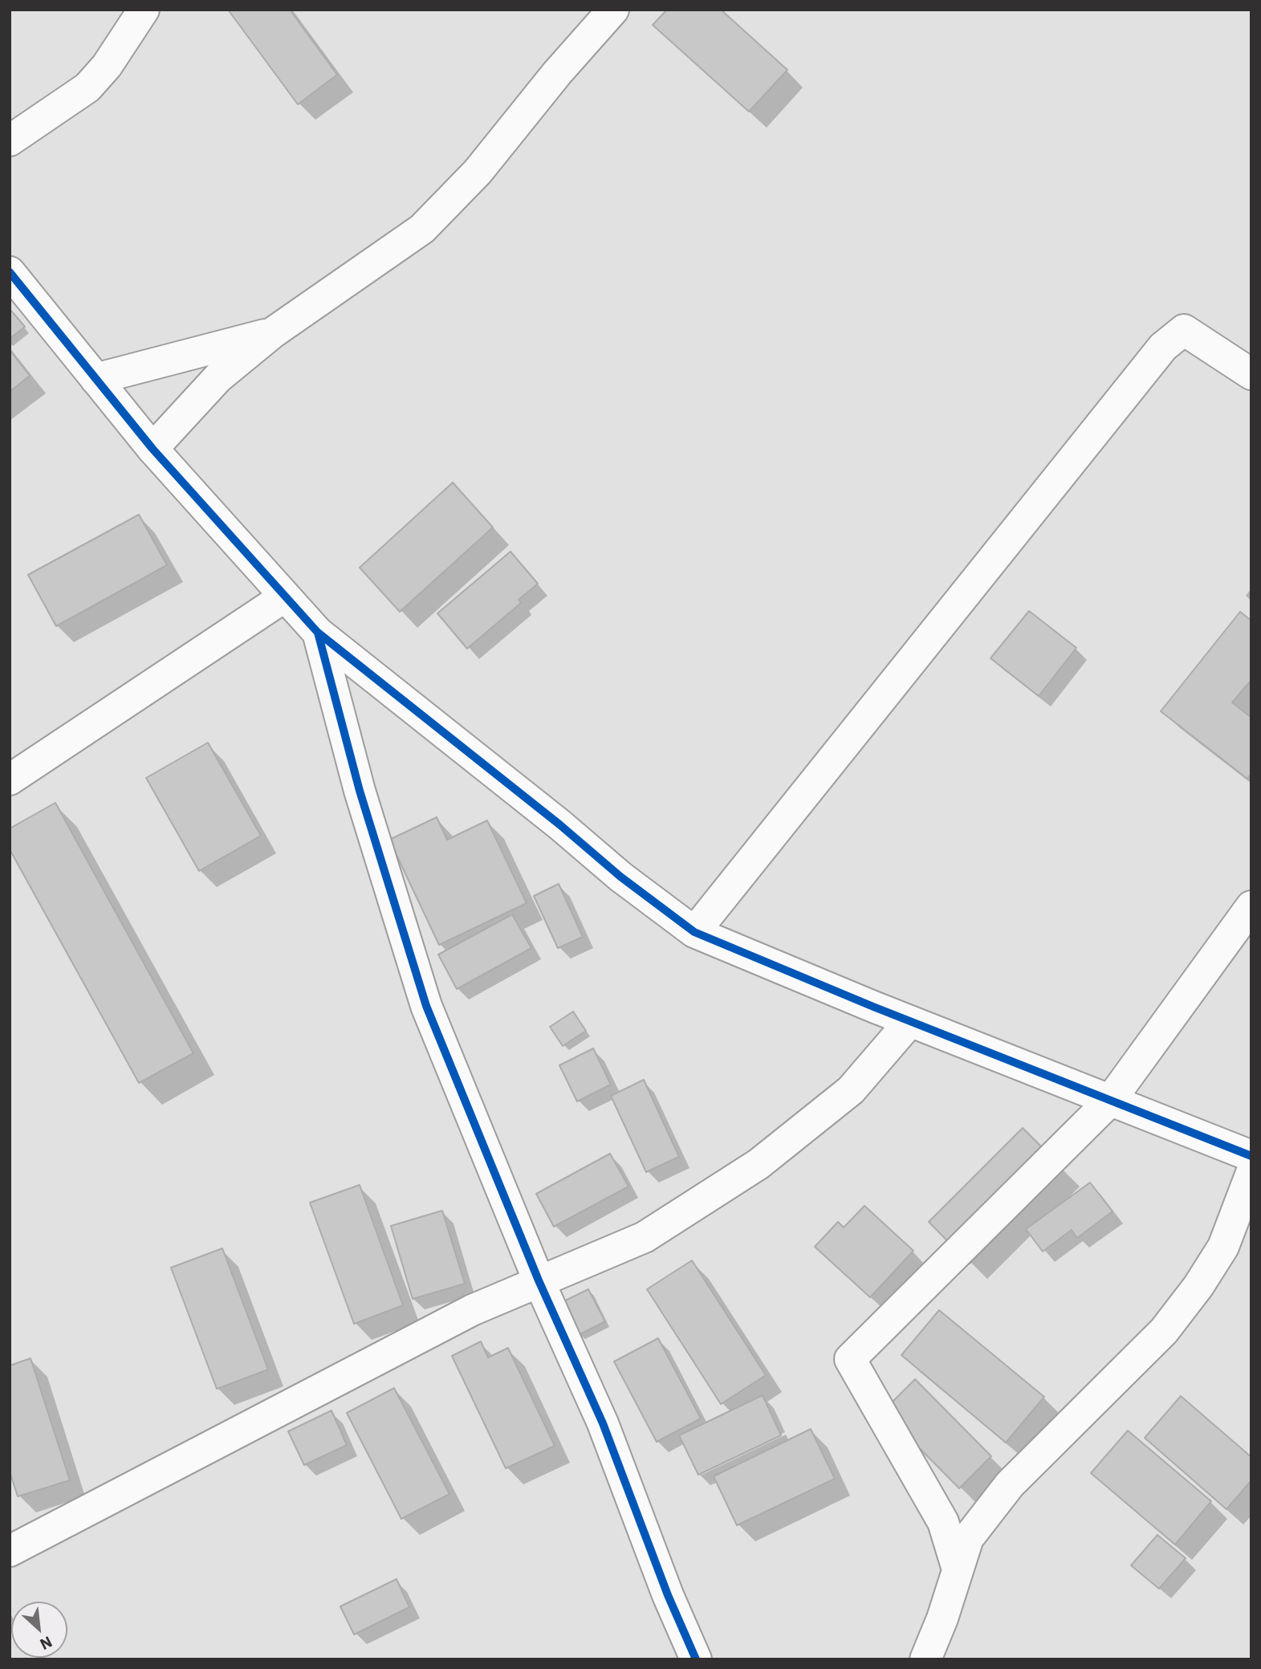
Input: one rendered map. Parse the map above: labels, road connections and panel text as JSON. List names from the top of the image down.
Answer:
{
  "north": "bottom right"
}
